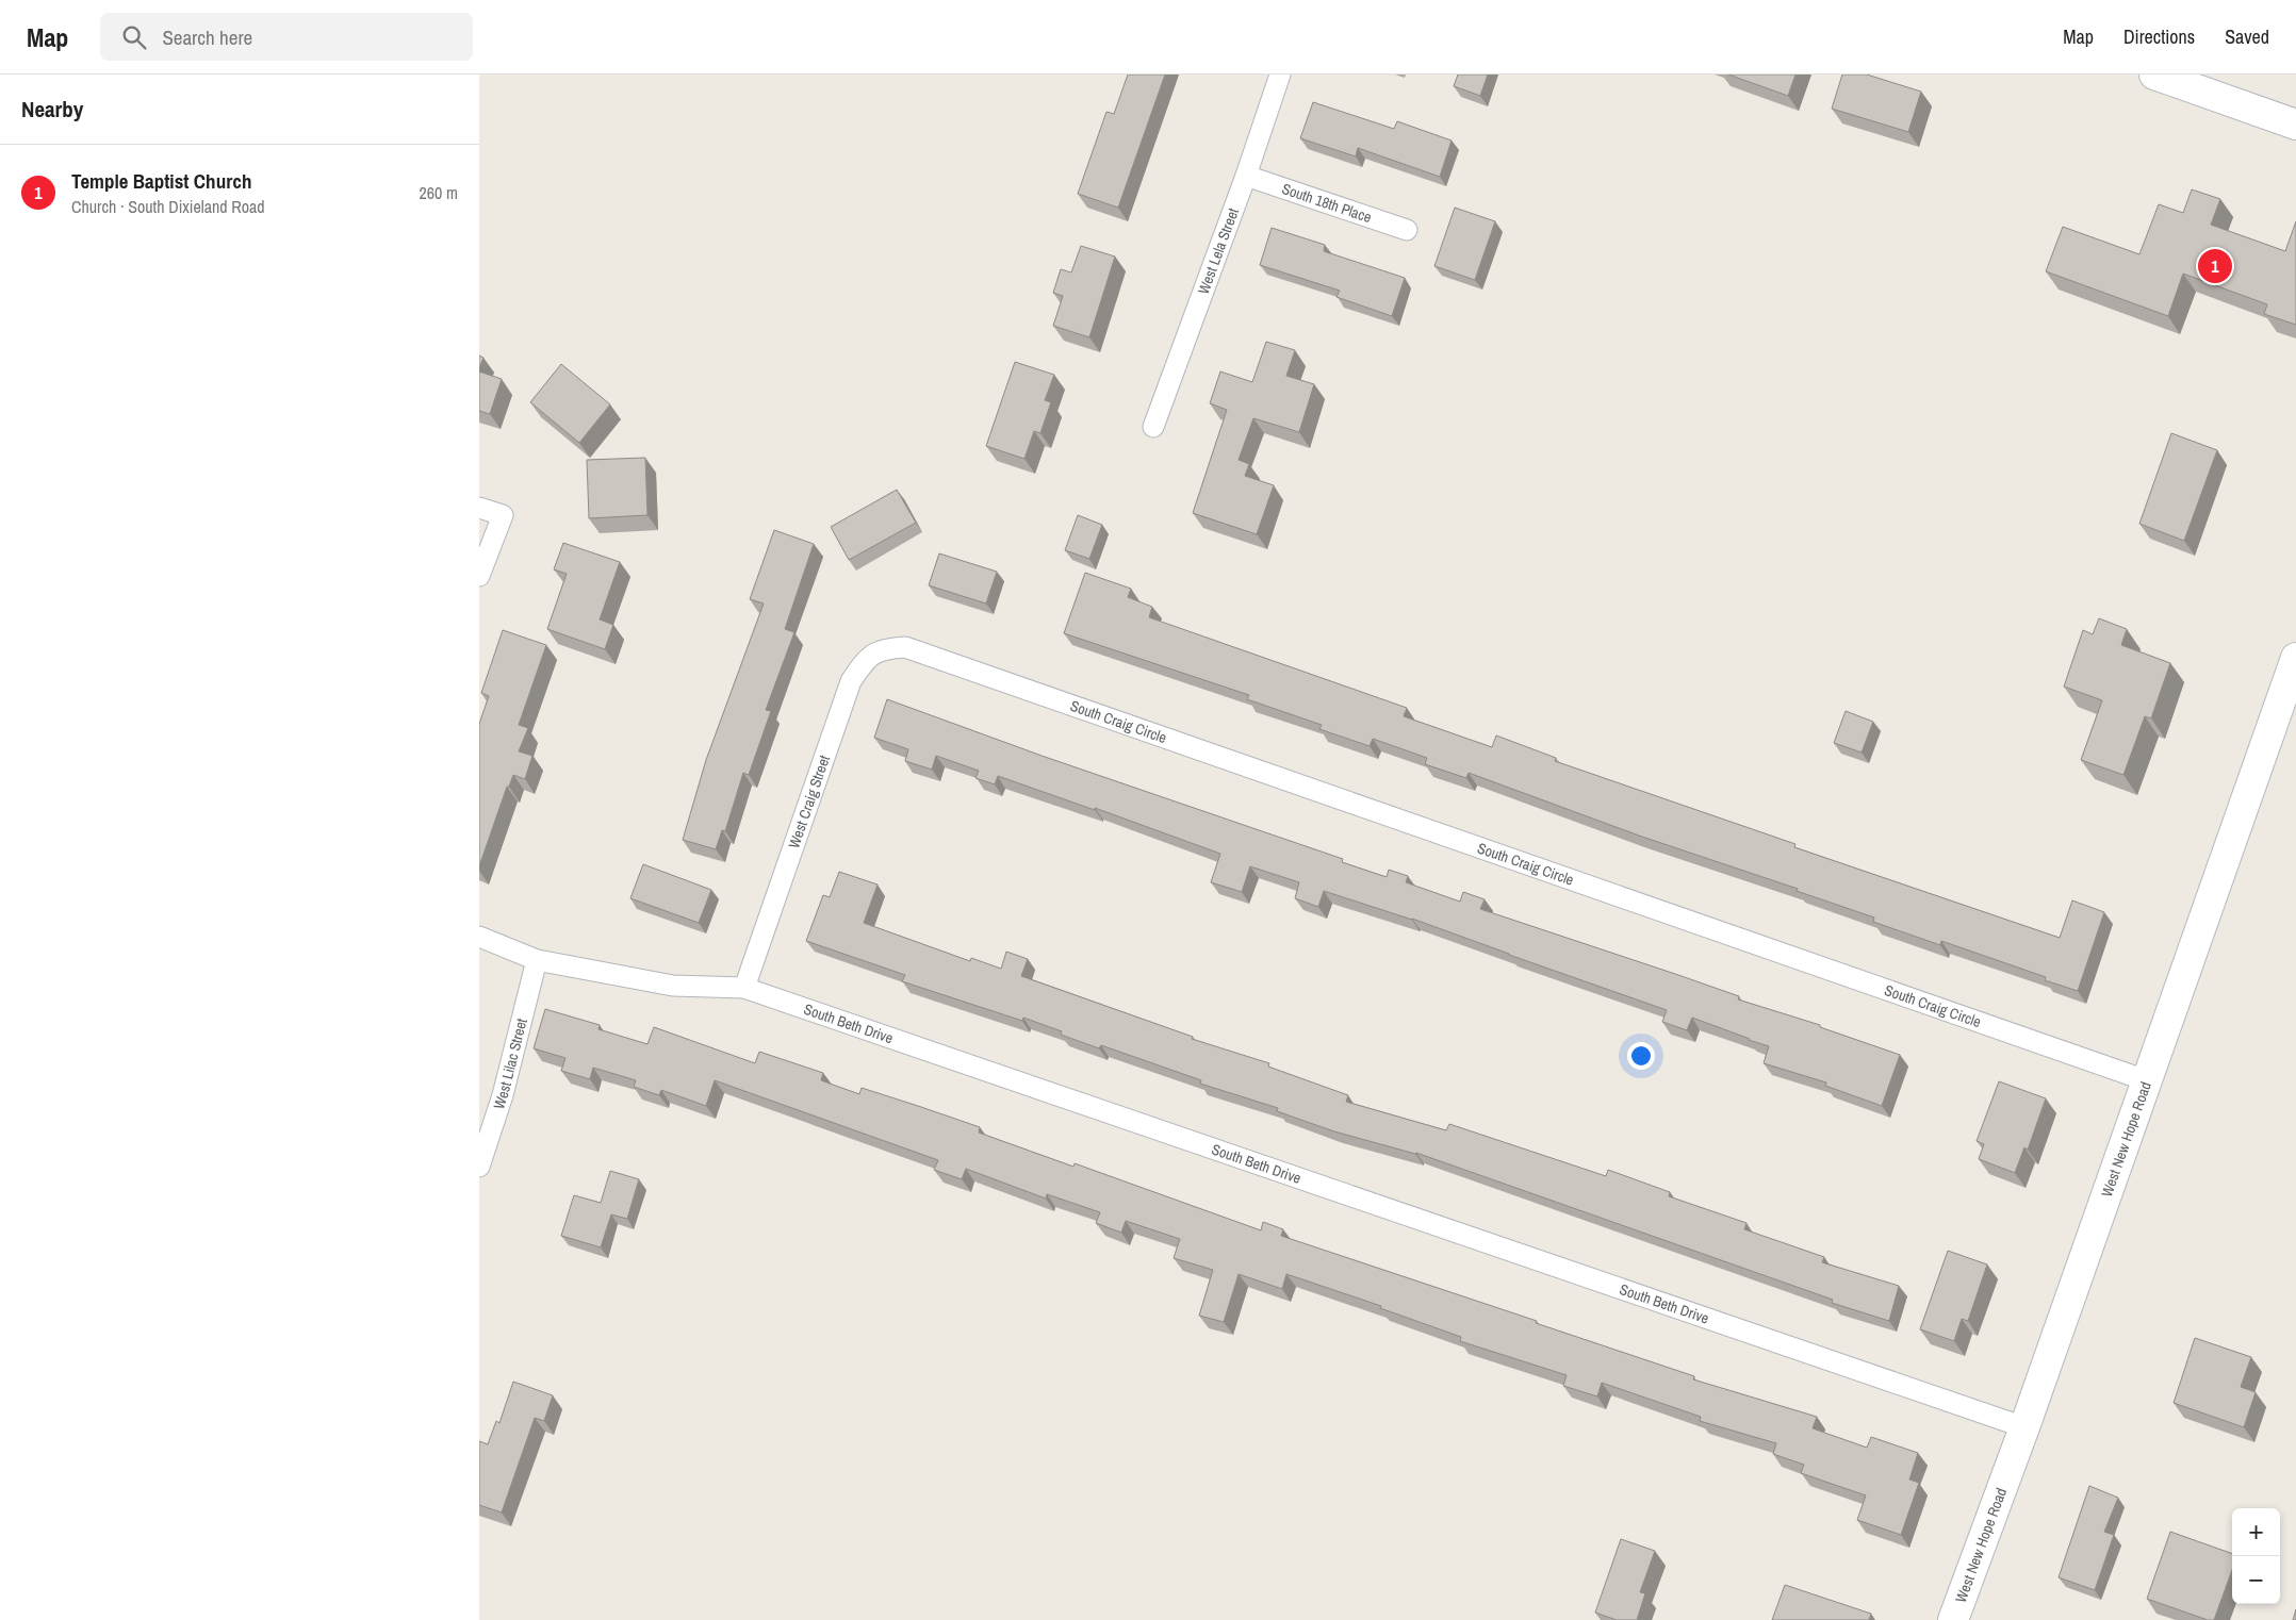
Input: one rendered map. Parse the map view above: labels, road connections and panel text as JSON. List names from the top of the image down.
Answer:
{
  "streets": {
    "main road": ["West New Hope Road"],
    "street": [
      "South 18th Place",
      "West Lela Street",
      "South Craig Circle",
      "West Craig Street",
      "South Beth Drive",
      "West Lilac Street"
    ]
  },
  "crossings": [
    ["South 18th Place", "West Lela Street"],
    ["South Craig Circle", "West Craig Street"],
    ["South Craig Circle", "West New Hope Road"],
    ["West Craig Street", "South Beth Drive"],
    ["South Beth Drive", "West Lilac Street"],
    ["South Beth Drive", "West New Hope Road"]
  ],
  "page": {
    "header": "Map",
    "search": "Search here",
    "nav": ["Map", "Directions", "Saved"],
    "heading": "Nearby",
    "list": [
      {
        "mark": "1",
        "name": "Temple Baptist Church",
        "note": "Church · South Dixieland Road",
        "value": "260 m"
      }
    ],
    "pins": "1",
    "map_buttons": ["+", "−"]
  }
}
